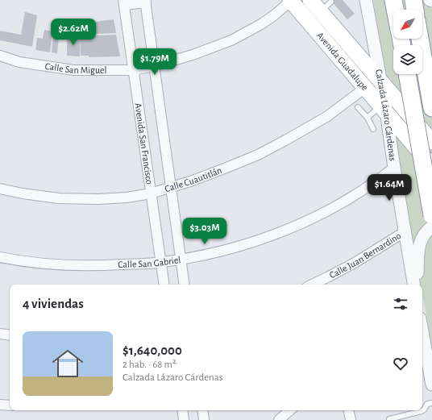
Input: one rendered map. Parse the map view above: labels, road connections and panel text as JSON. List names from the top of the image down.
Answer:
{
  "streets": {
    "main road": ["Avenida Guadalupe"],
    "street": [
      "Calle San Miguel",
      "Calzada Lázaro Cárdenas",
      "Avenida San Francisco",
      "Calle Cuautitlán",
      "Calle Juan Bernardino",
      "Calle San Gabriel"
    ]
  },
  "crossings": [
    ["Avenida Guadalupe", "Calle San Miguel"],
    ["Avenida Guadalupe", "Calzada Lázaro Cárdenas"],
    ["Avenida Guadalupe", "Calle Cuautitlán"],
    ["Calle San Miguel", "Avenida San Francisco"],
    ["Calzada Lázaro Cárdenas", "Calle Juan Bernardino"],
    ["Calzada Lázaro Cárdenas", "Calle San Gabriel"],
    ["Avenida San Francisco", "Calle Cuautitlán"],
    ["Avenida San Francisco", "Calle San Gabriel"]
  ],
  "north": "bottom left",
  "page": {
    "price": [
      "$2.62M",
      "$1.79M",
      "$1.64M",
      "$3.03M"
    ],
    "heading": "4 viviendas",
    "list": [
      {
        "name": "$1,640,000",
        "note": "2 hab. · 68 m² · Calzada Lázaro Cárdenas"
      }
    ]
  }
}
